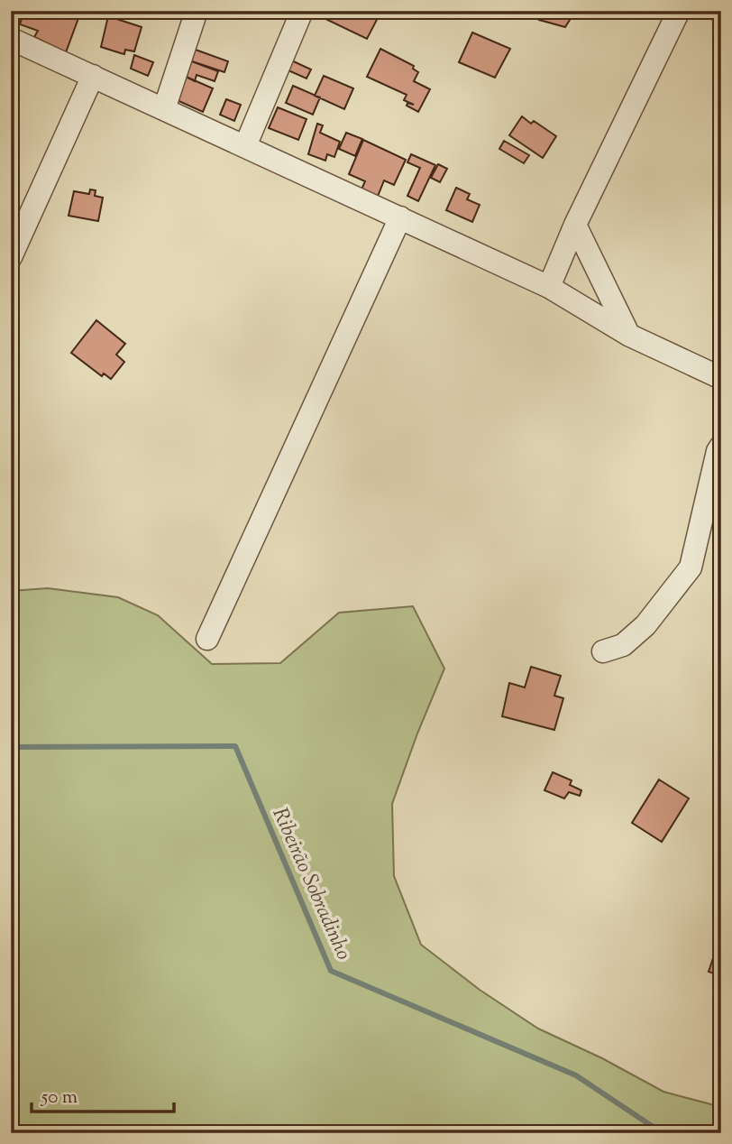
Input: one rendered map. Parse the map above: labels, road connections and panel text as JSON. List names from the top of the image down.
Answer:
{
  "water": ["Ribeirão Sobradinho"],
  "scale_bar": "50 m"
}
